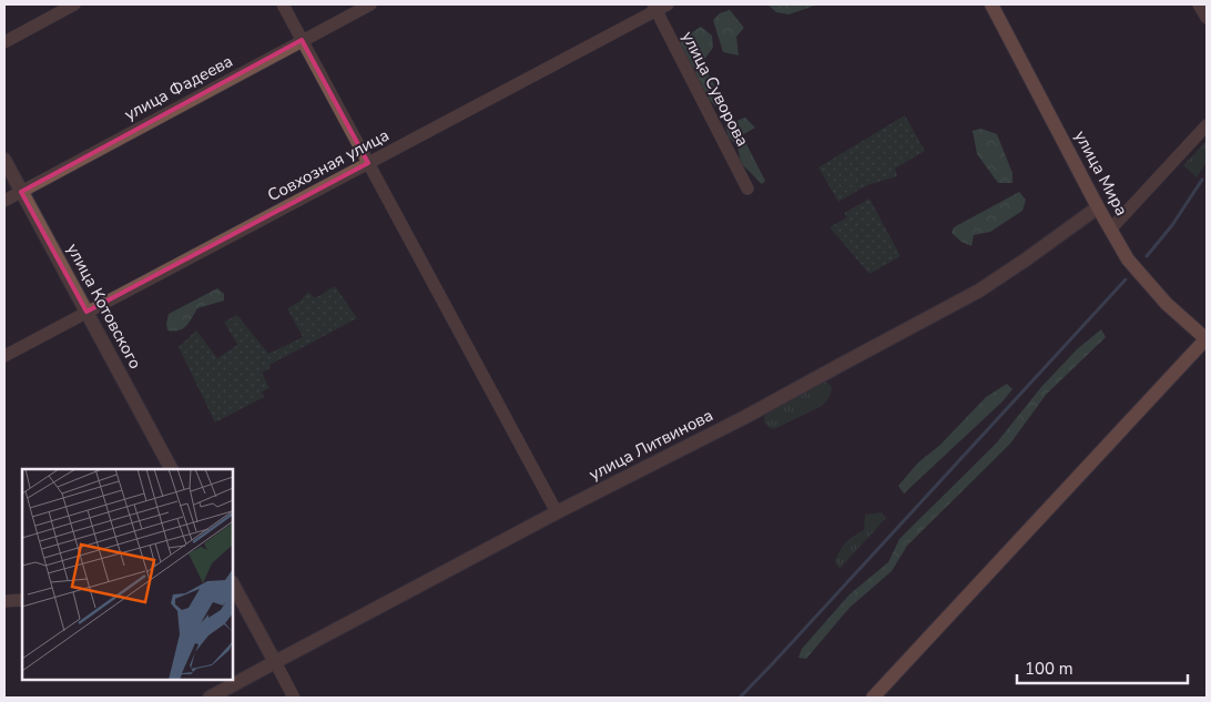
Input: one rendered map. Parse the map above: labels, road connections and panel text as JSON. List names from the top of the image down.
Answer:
{
  "streets": {
    "main road": ["улица Мира"],
    "street": [
      "улица Фадеева",
      "улица Суворова",
      "Совхозная улица",
      "улица Котовского",
      "улица Литвинова"
    ]
  },
  "crossings": [
    ["улица Фадеева", "улица Котовского"],
    ["улица Суворова", "Совхозная улица"],
    ["Совхозная улица", "улица Котовского"],
    ["улица Мира", "улица Литвинова"]
  ],
  "scale_bar": "100 m"
}
